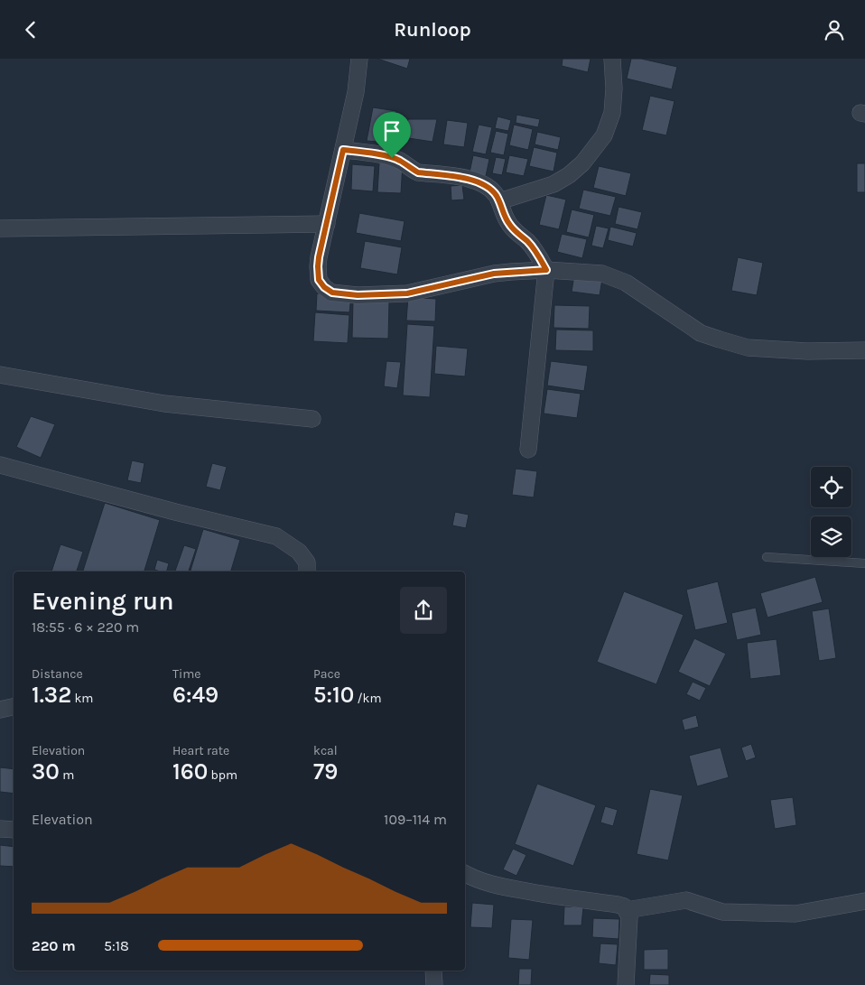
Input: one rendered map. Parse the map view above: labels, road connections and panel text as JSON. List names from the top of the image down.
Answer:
{
  "page": {
    "header": "Runloop",
    "heading": ["Evening run", "18:55 · 6 × 220 m"],
    "stats": [
      ["Distance", "1.32 km"],
      ["Time", "6:49"],
      ["Pace", "5:10 /km"],
      ["Elevation", "30 m"],
      ["Heart rate", "160 bpm"],
      ["kcal", "79"]
    ],
    "chart": ["Elevation", "109–114 m"],
    "list": [
      {
        "name": "220 m",
        "note": "5:18"
      }
    ]
  }
}
